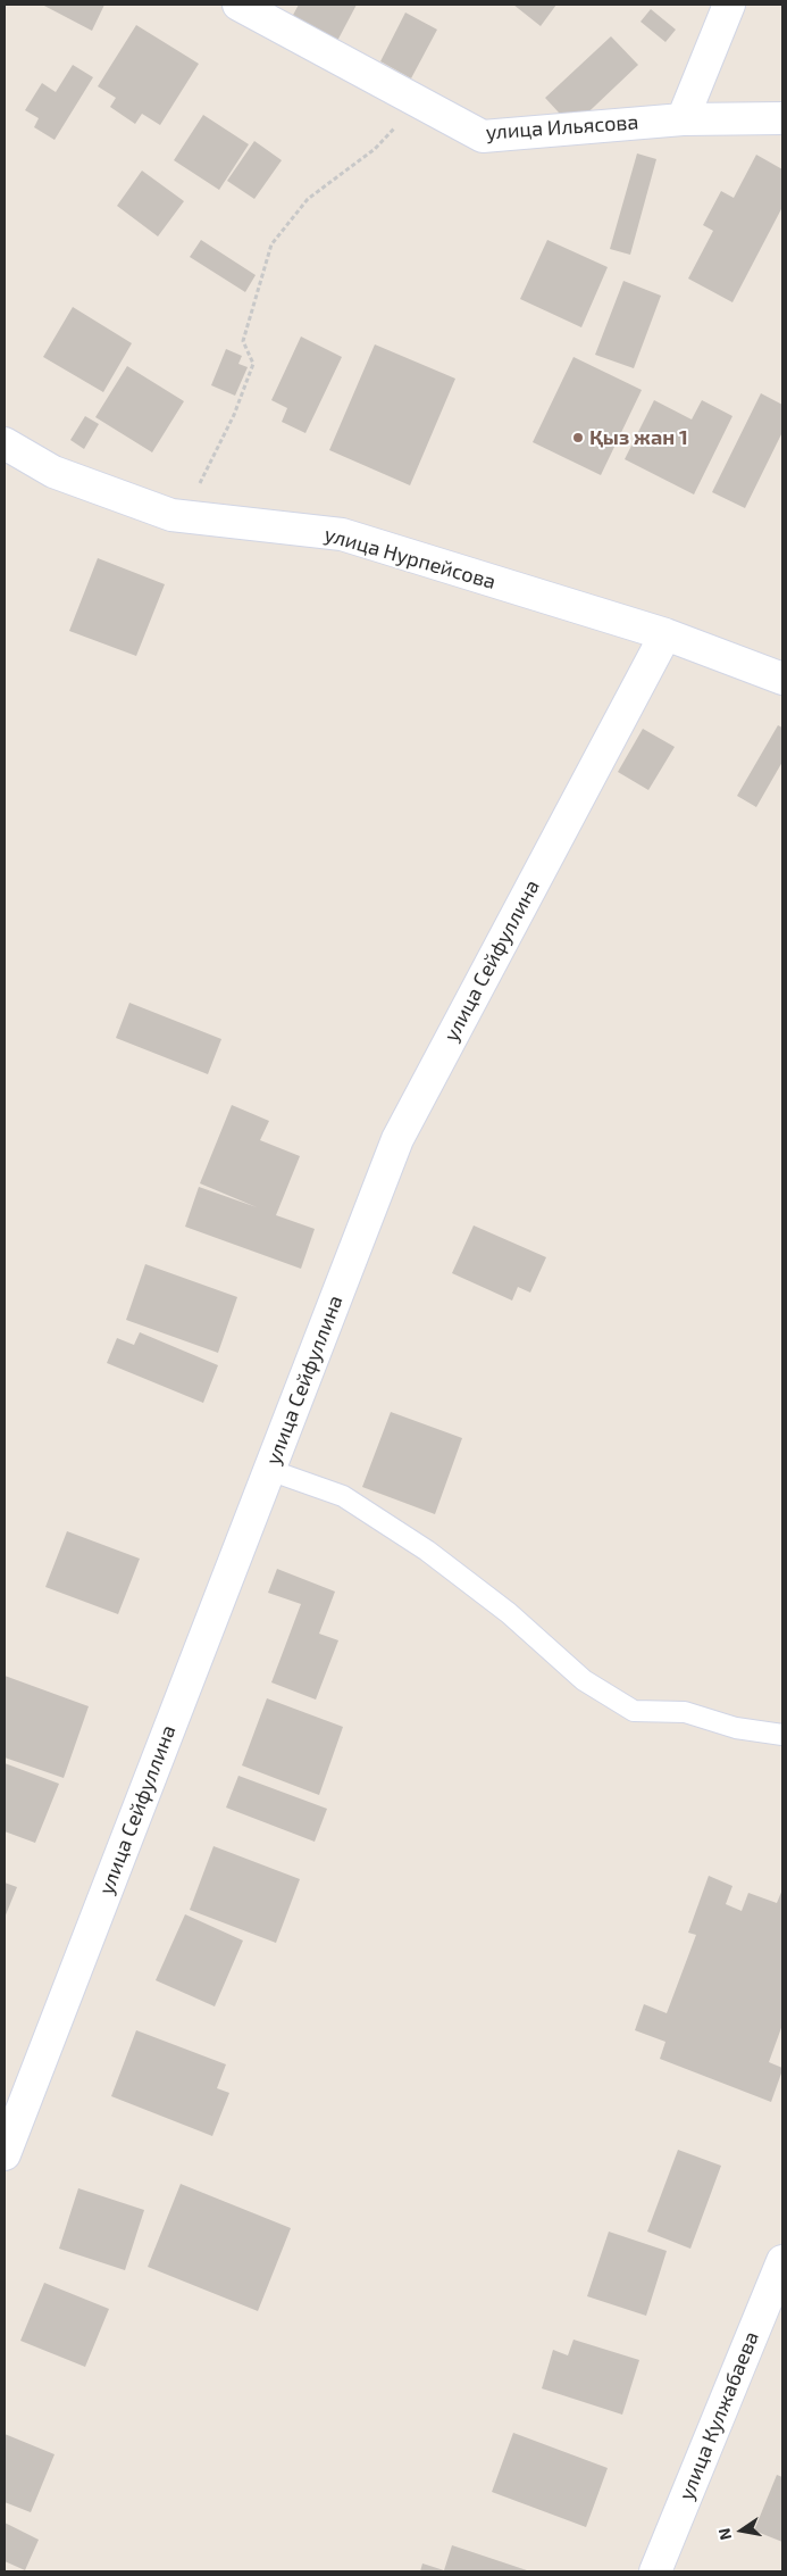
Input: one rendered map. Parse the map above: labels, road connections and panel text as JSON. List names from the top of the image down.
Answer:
{
  "streets": {
    "street": [
      "улица Ильясова",
      "улица Нурпейсова",
      "улица Сейфуллина",
      "улица Кулжабаева"
    ]
  },
  "crossings": [
    ["улица Нурпейсова", "улица Сейфуллина"]
  ],
  "places": ["Қыз жан 1"],
  "north": "left"
}
